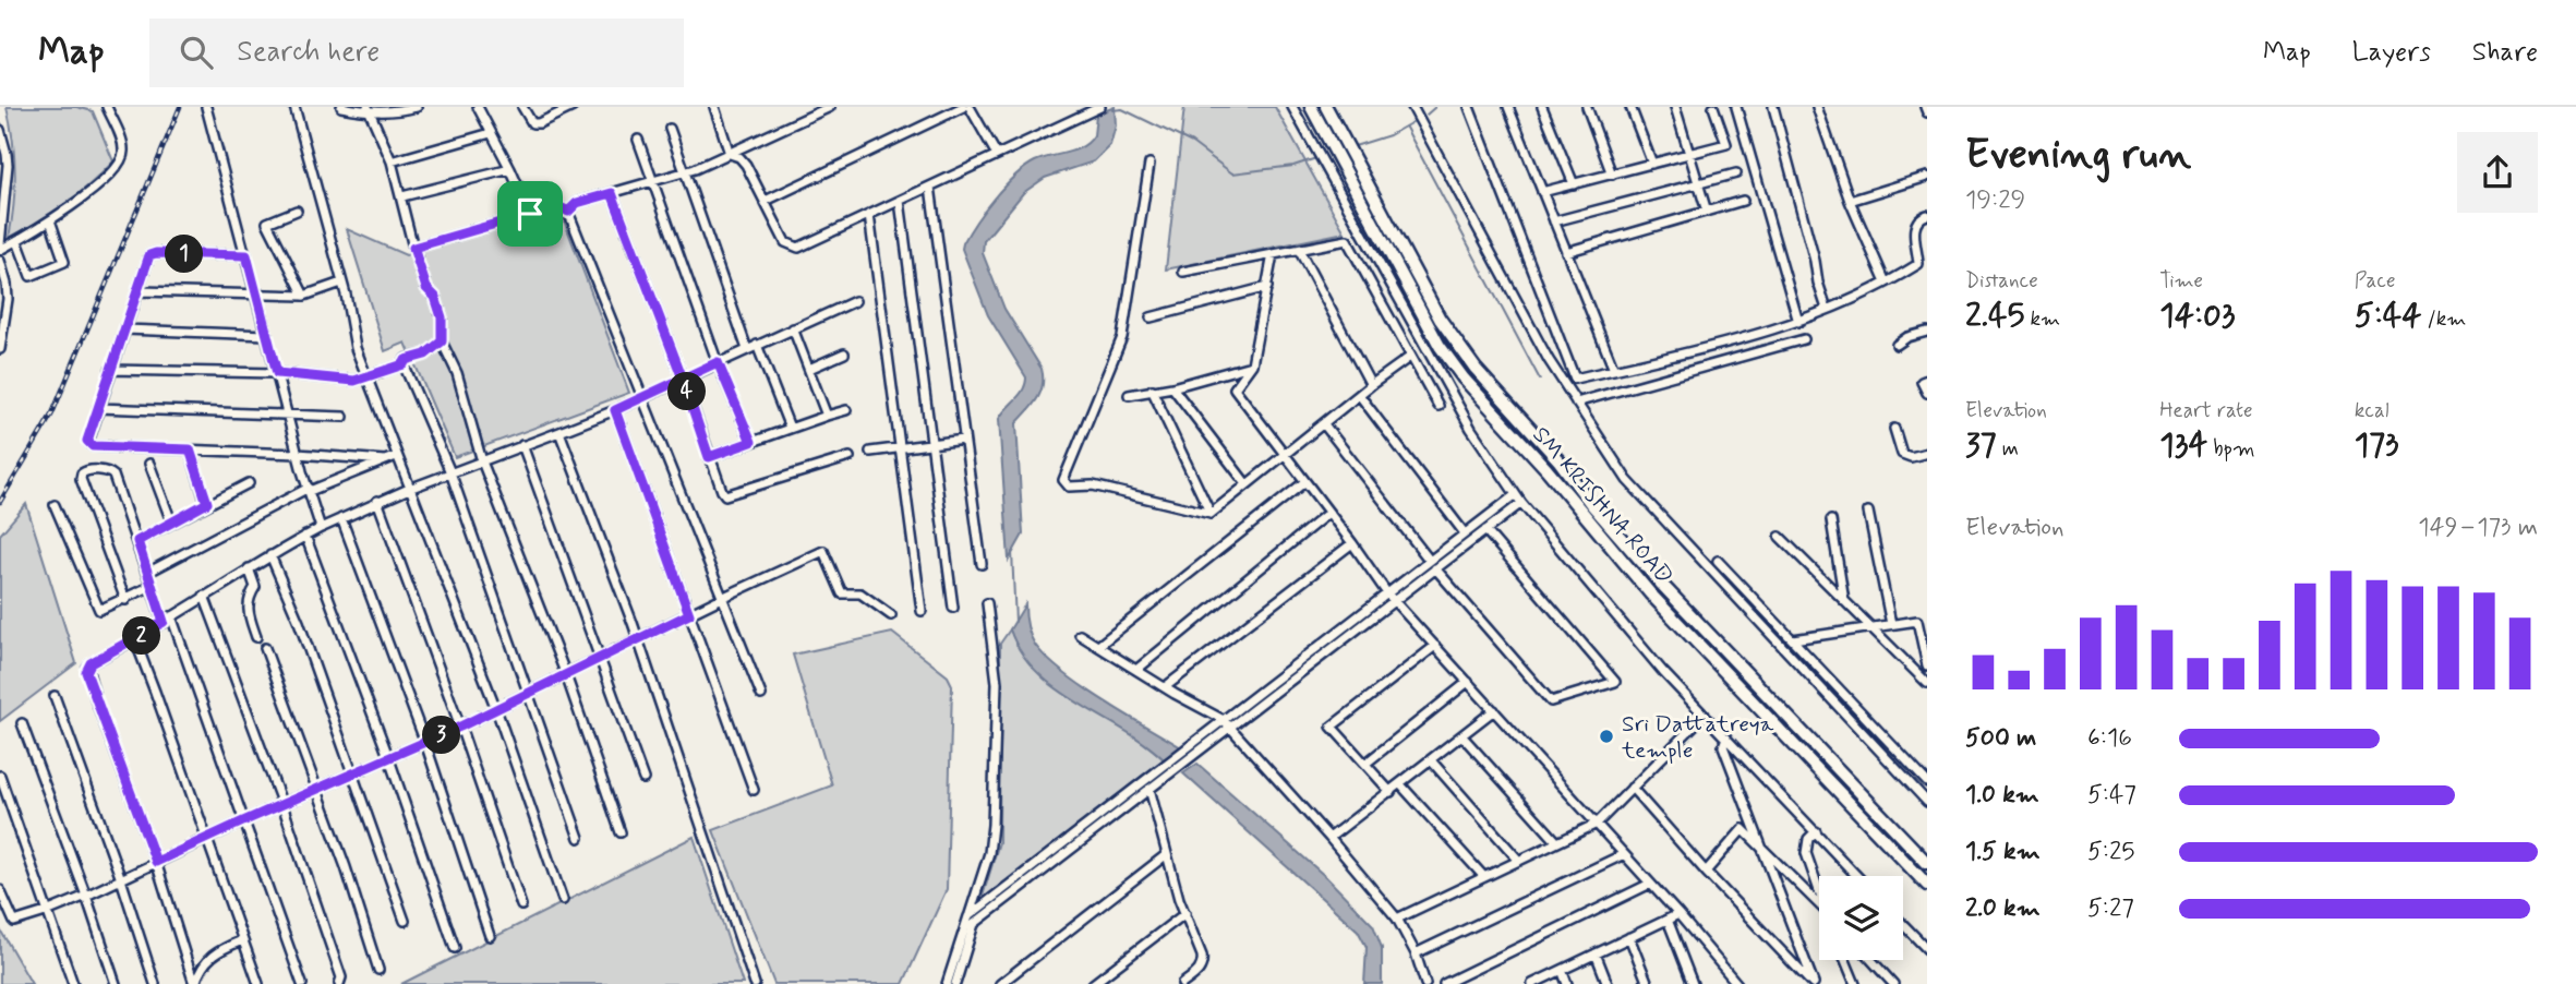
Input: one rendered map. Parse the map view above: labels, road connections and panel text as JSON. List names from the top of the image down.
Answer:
{
  "streets": {
    "highway": ["SM KRISHNA ROAD"]
  },
  "places": ["Sri Dattatreya temple"],
  "page": {
    "header": "Map",
    "search": "Search here",
    "nav": ["Map", "Layers", "Share"],
    "heading": ["Evening run", "19:29"],
    "pins": [
      "1",
      "4",
      "2",
      "3"
    ],
    "stats": [
      ["Distance", "2.45 km"],
      ["Time", "14:03"],
      ["Pace", "5:44 /km"],
      ["Elevation", "37 m"],
      ["Heart rate", "134 bpm"],
      ["kcal", "173"]
    ],
    "chart": ["Elevation", "149–173 m"],
    "list": [
      {
        "name": "500 m",
        "note": "6:16"
      },
      {
        "name": "1.0 km",
        "note": "5:47"
      },
      {
        "name": "1.5 km",
        "note": "5:25"
      },
      {
        "name": "2.0 km",
        "note": "5:27"
      }
    ]
  }
}
